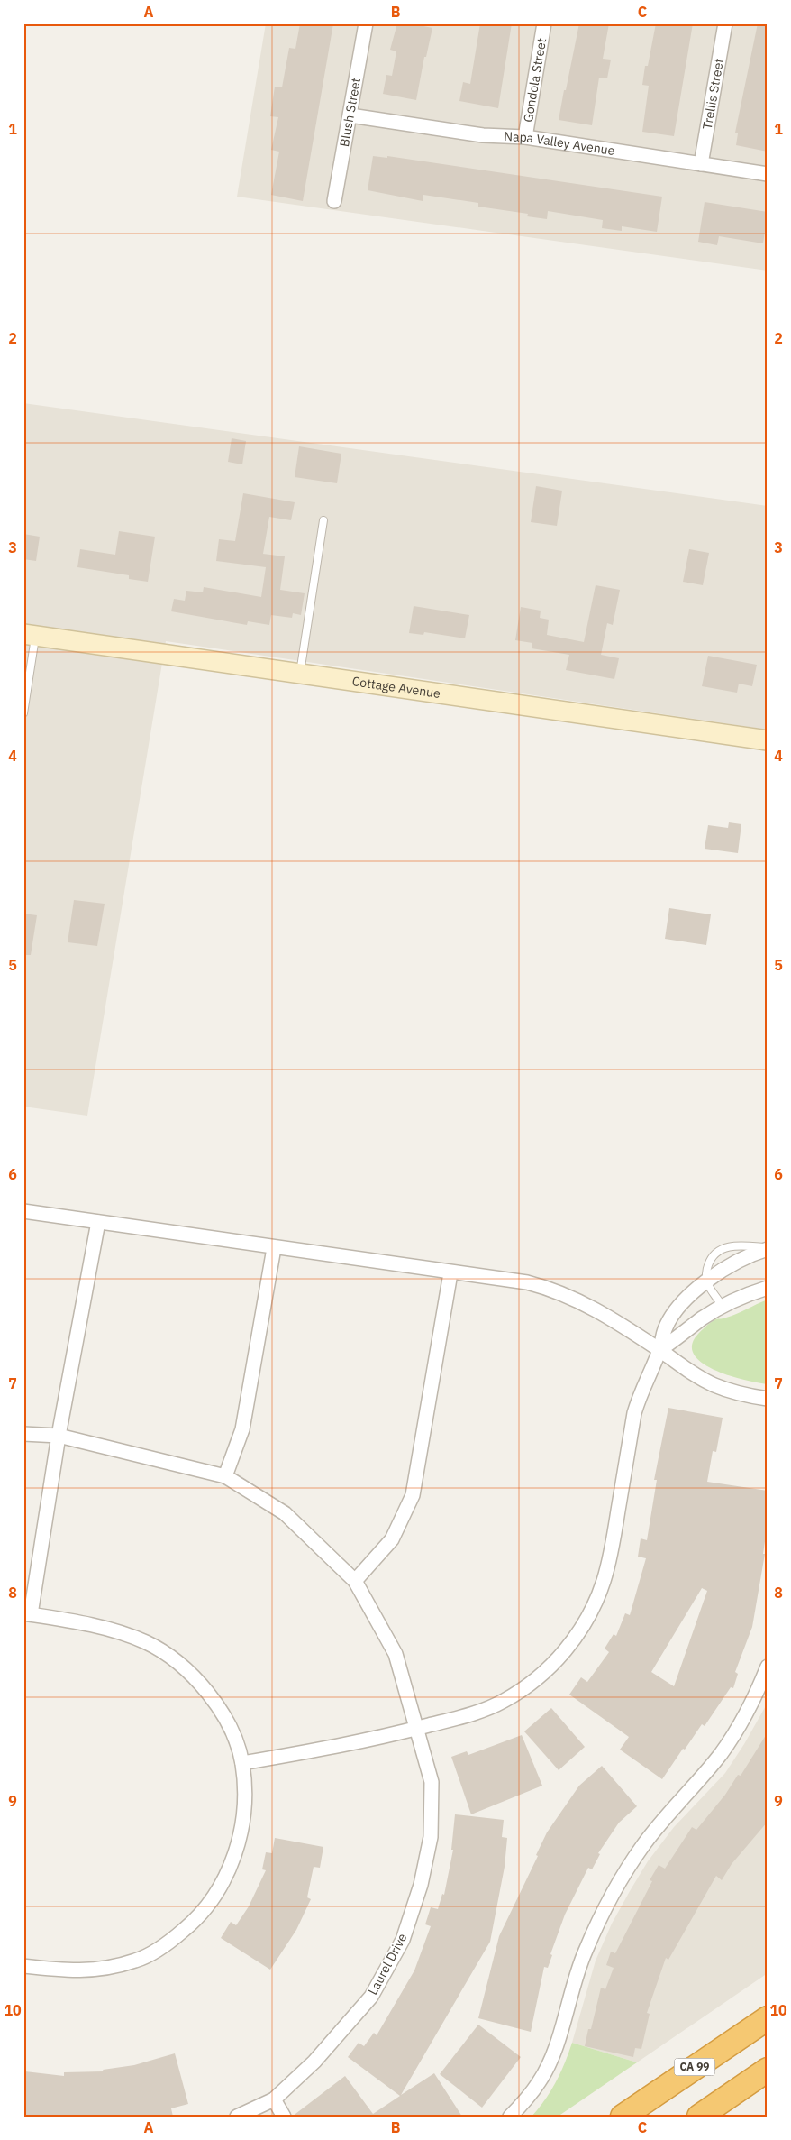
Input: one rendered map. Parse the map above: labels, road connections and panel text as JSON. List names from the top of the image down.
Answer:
{
  "streets": {
    "highway": ["CA 99"],
    "street": [
      "Gondola Street",
      "Trellis Street",
      "Blush Street",
      "Napa Valley Avenue",
      "Cottage Avenue",
      "Laurel Drive"
    ]
  },
  "crossings": [
    ["Gondola Street", "Napa Valley Avenue"],
    ["Trellis Street", "Napa Valley Avenue"],
    ["Blush Street", "Napa Valley Avenue"]
  ],
  "grid": {
    "columns": ["A", "B", "C"],
    "rows": [
      "1",
      "2",
      "3",
      "4",
      "5",
      "6",
      "7",
      "8",
      "9",
      "10"
    ]
  }
}
